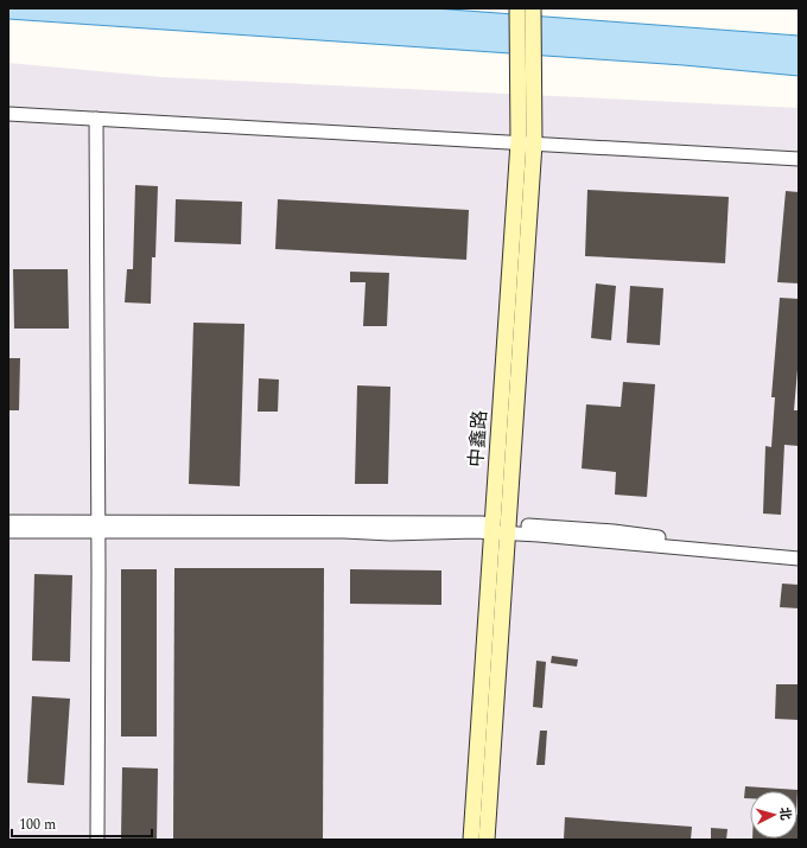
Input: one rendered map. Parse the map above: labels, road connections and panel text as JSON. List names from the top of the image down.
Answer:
{
  "streets": {
    "main road": ["中鑫路"]
  },
  "scale_bar": "100 m",
  "north": "right"
}
